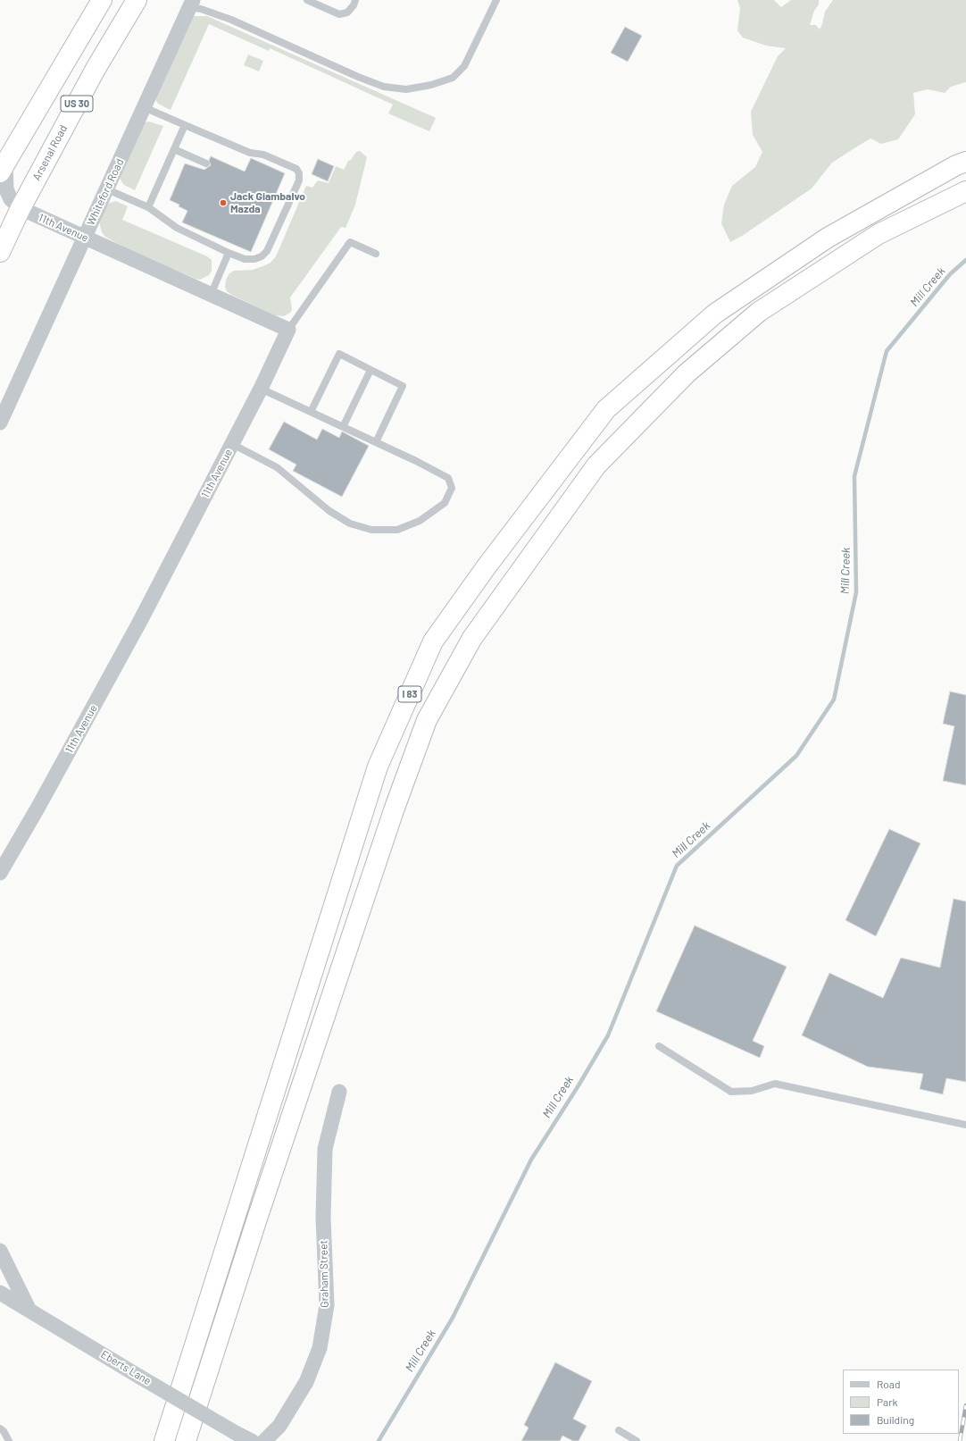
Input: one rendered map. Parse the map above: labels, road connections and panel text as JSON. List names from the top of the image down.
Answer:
{
  "streets": {
    "highway": ["US 30", "Arsenal Road", "I 83"],
    "street": [
      "Whiteford Road",
      "11th Avenue",
      "Graham Street",
      "Eberts Lane"
    ]
  },
  "crossings": [
    ["Arsenal Road", "11th Avenue"],
    ["Whiteford Road", "11th Avenue"]
  ],
  "water": ["Mill Creek"],
  "places": ["Jack Giambalvo Mazda"],
  "legend": ["Road", "Park", "Building"]
}
